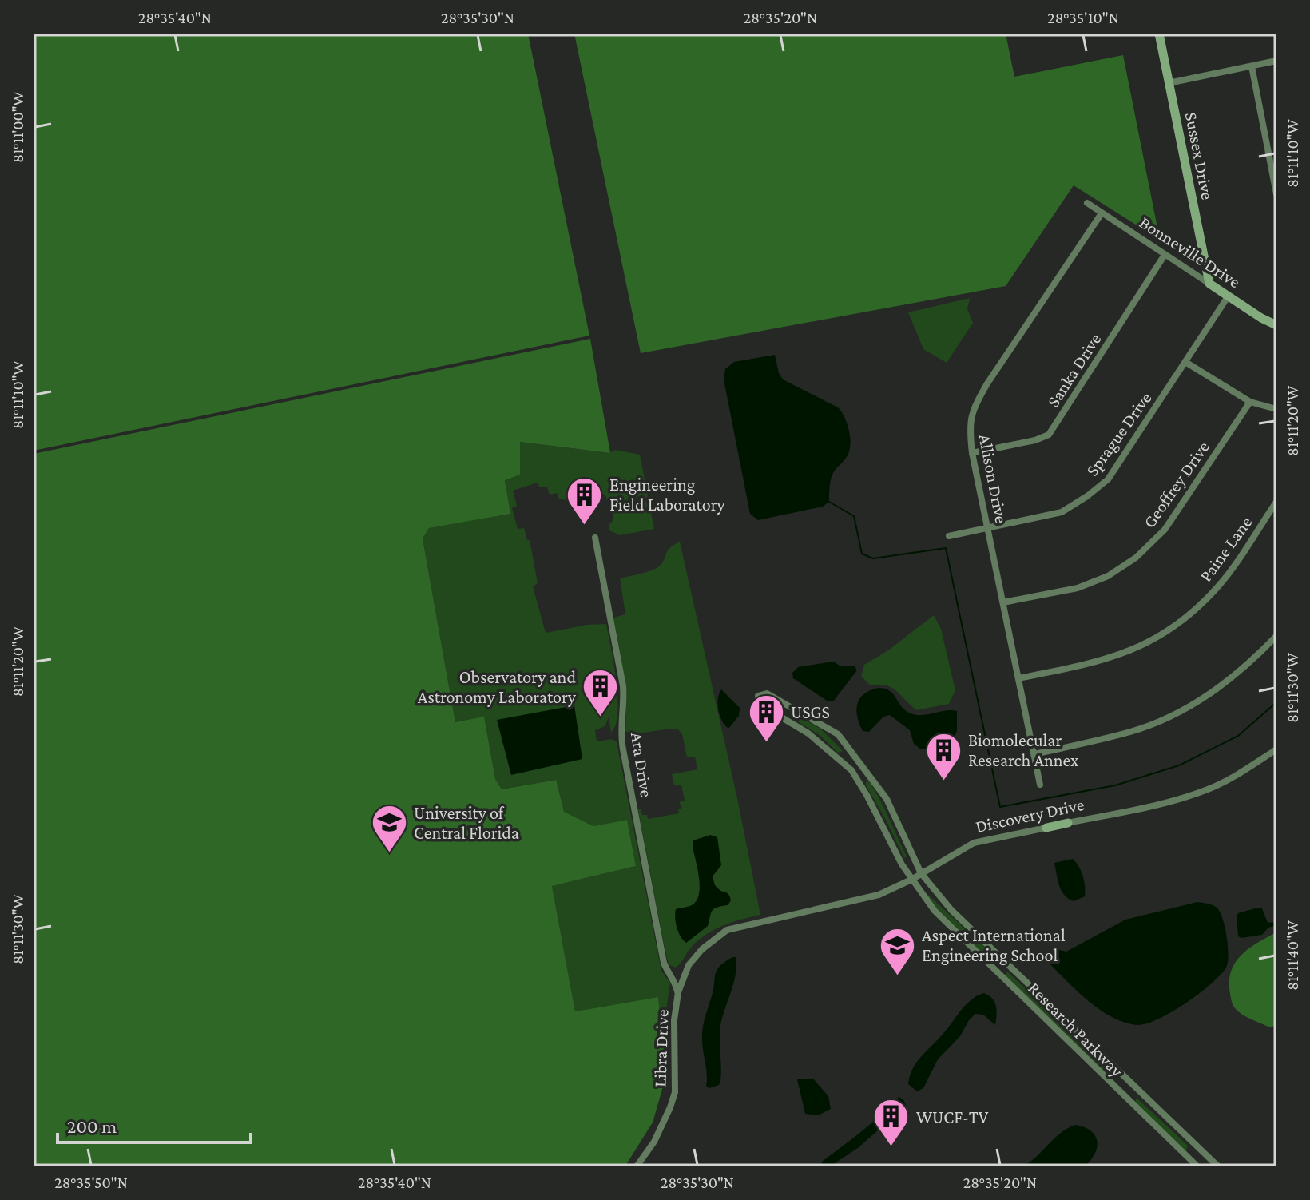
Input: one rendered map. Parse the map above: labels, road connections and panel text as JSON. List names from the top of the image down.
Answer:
{
  "streets": {
    "street": [
      "Sussex Drive",
      "Bonneville Drive",
      "Sanka Drive",
      "Sprague Drive",
      "Allison Drive",
      "Geoffrey Drive",
      "Paine Lane",
      "Ara Drive",
      "Discovery Drive",
      "Research Parkway",
      "Libra Drive"
    ]
  },
  "crossings": [
    ["Sussex Drive", "Bonneville Drive"],
    ["Bonneville Drive", "Sanka Drive"],
    ["Bonneville Drive", "Sprague Drive"],
    ["Bonneville Drive", "Allison Drive"],
    ["Sanka Drive", "Allison Drive"],
    ["Sprague Drive", "Allison Drive"],
    ["Allison Drive", "Geoffrey Drive"],
    ["Allison Drive", "Paine Lane"],
    ["Ara Drive", "Libra Drive"],
    ["Discovery Drive", "Research Parkway"],
    ["Discovery Drive", "Libra Drive"]
  ],
  "places": {
    "building": [
      "Engineering Field Laboratory",
      "Observatory and Astronomy Laboratory",
      "USGS",
      "Biomolecular Research Annex",
      "WUCF-TV"
    ],
    "school or university": ["University of Central Florida", "Aspect International Engineering School"]
  },
  "scale_bar": "200 m",
  "coordinates": [
    "28°35'40\"N",
    "28°35'30\"N",
    "28°35'20\"N",
    "28°35'10\"N",
    "81°11'00\"W",
    "81°11'10\"W",
    "81°11'20\"W",
    "81°11'30\"W",
    "81°11'40\"W",
    "28°35'50\"N"
  ]
}
